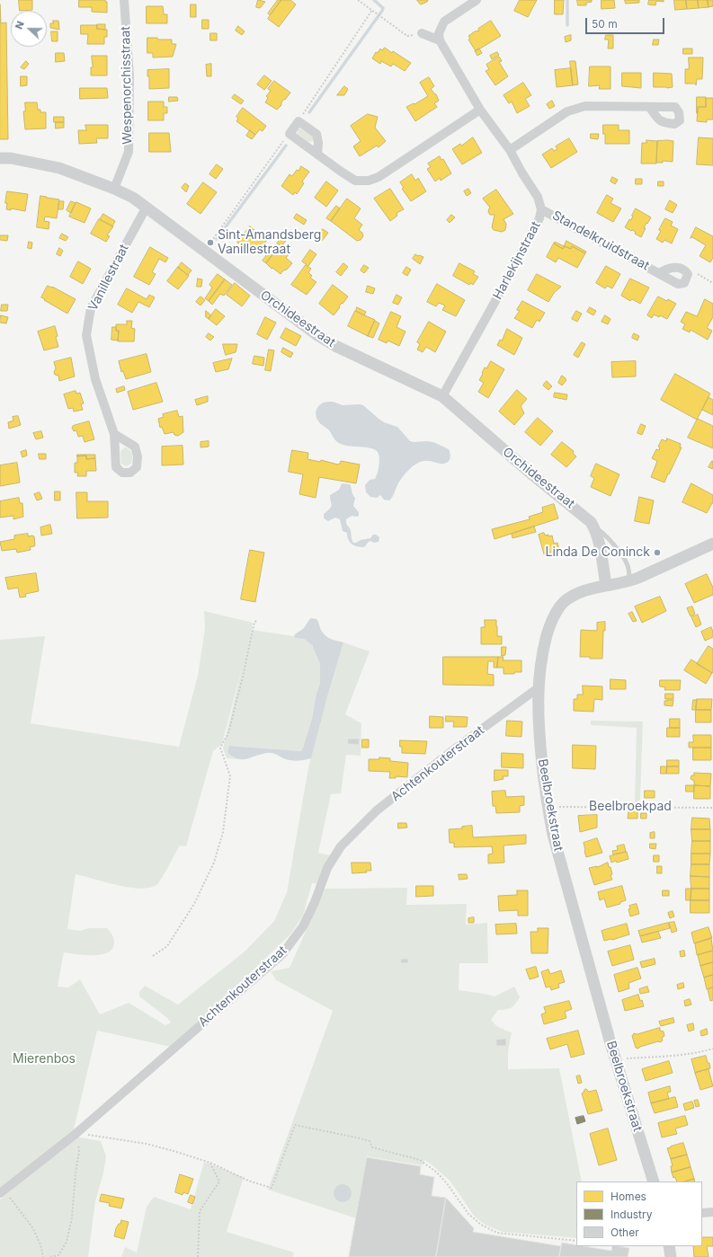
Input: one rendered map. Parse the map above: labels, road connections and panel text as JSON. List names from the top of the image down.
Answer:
{
  "streets": {
    "street": [
      "Wespenorchisstraat",
      "Standelkruidstraat",
      "Harlekijnstraat",
      "Vanillestraat",
      "Orchideestraat",
      "Achtenkouterstraat",
      "Beelbroekstraat"
    ],
    "path": ["Beelbroekpad"]
  },
  "crossings": [
    ["Wespenorchisstraat", "Orchideestraat"],
    ["Standelkruidstraat", "Harlekijnstraat"],
    ["Harlekijnstraat", "Orchideestraat"],
    ["Vanillestraat", "Orchideestraat"],
    ["Orchideestraat", "Beelbroekstraat"],
    ["Achtenkouterstraat", "Beelbroekstraat"],
    ["Beelbroekstraat", "Beelbroekpad"]
  ],
  "parks": ["Mierenbos"],
  "places": ["Sint-Amandsberg Vanillestraat", "Linda De Coninck"],
  "legend": ["Homes", "Industry", "Other"],
  "scale_bar": "50 m",
  "north": "left"
}
